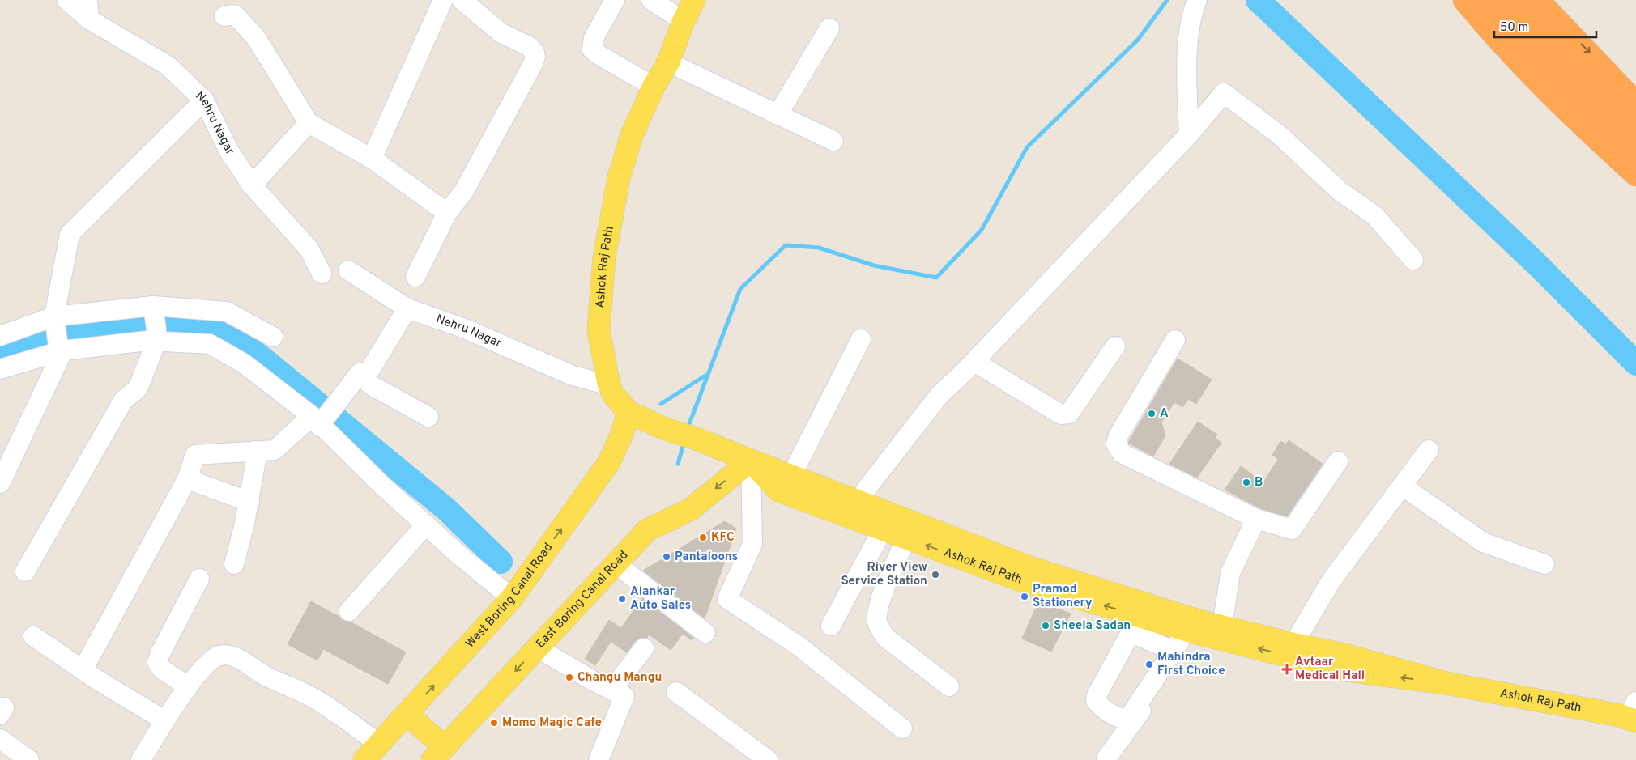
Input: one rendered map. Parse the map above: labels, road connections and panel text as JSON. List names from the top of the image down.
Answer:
{
  "streets": {
    "main road": ["Ashok Raj Path", "West Boring Canal Road", "East Boring Canal Road"],
    "street": ["Nehru Nagar"]
  },
  "crossings": [
    ["Nehru Nagar", "Ashok Raj Path"],
    ["Ashok Raj Path", "West Boring Canal Road"],
    ["Ashok Raj Path", "East Boring Canal Road"]
  ],
  "one_way": ["West Boring Canal Road", "East Boring Canal Road"],
  "places": {
    "other": [
      "A",
      "B",
      "KFC",
      "Pantaloons",
      "River View Service Station",
      "Pramod Stationery",
      "Alankar Auto Sales",
      "Sheela Sadan",
      "Mahindra First Choice",
      "Changu Mangu",
      "Momo Magic Cafe"
    ],
    "health": ["Avtaar Medical Hall"]
  },
  "scale_bar": "50 m"
}
